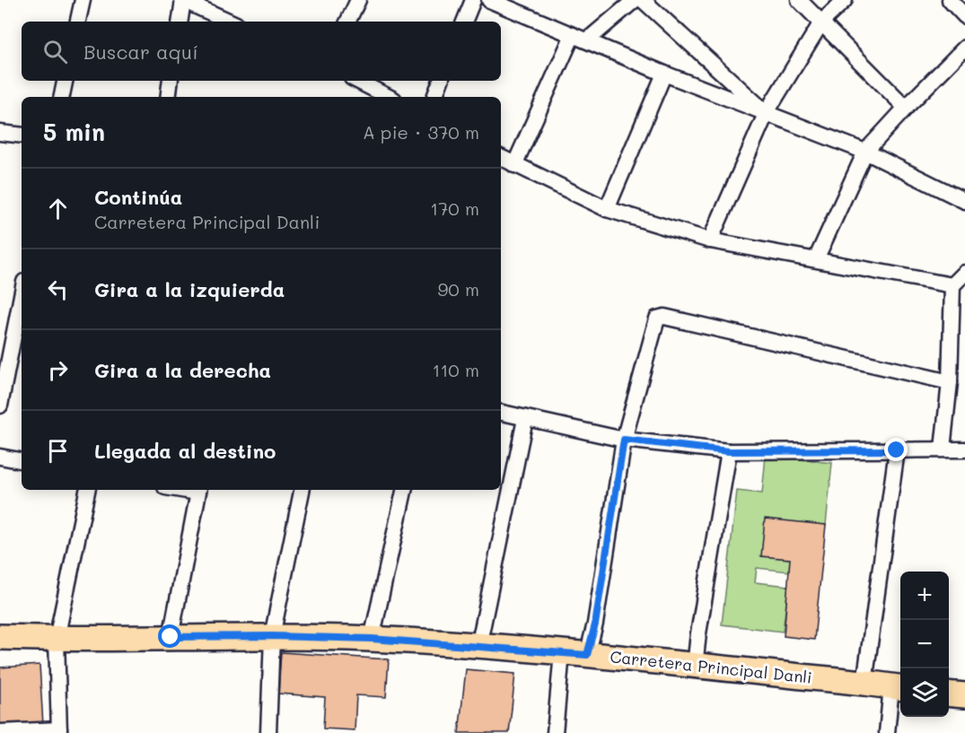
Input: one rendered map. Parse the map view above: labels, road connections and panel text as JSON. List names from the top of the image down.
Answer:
{
  "streets": {
    "main road": ["Carretera Principal Danli"]
  },
  "page": {
    "search": "Buscar aquí",
    "heading": ["5 min", "A pie · 370 m"],
    "list": [
      ["Continúa", "Carretera Principal Danli", "170 m"],
      ["Gira a la izquierda", "90 m"],
      ["Gira a la derecha", "110 m"],
      "Llegada al destino"
    ],
    "map_buttons": ["+", "−"]
  }
}
